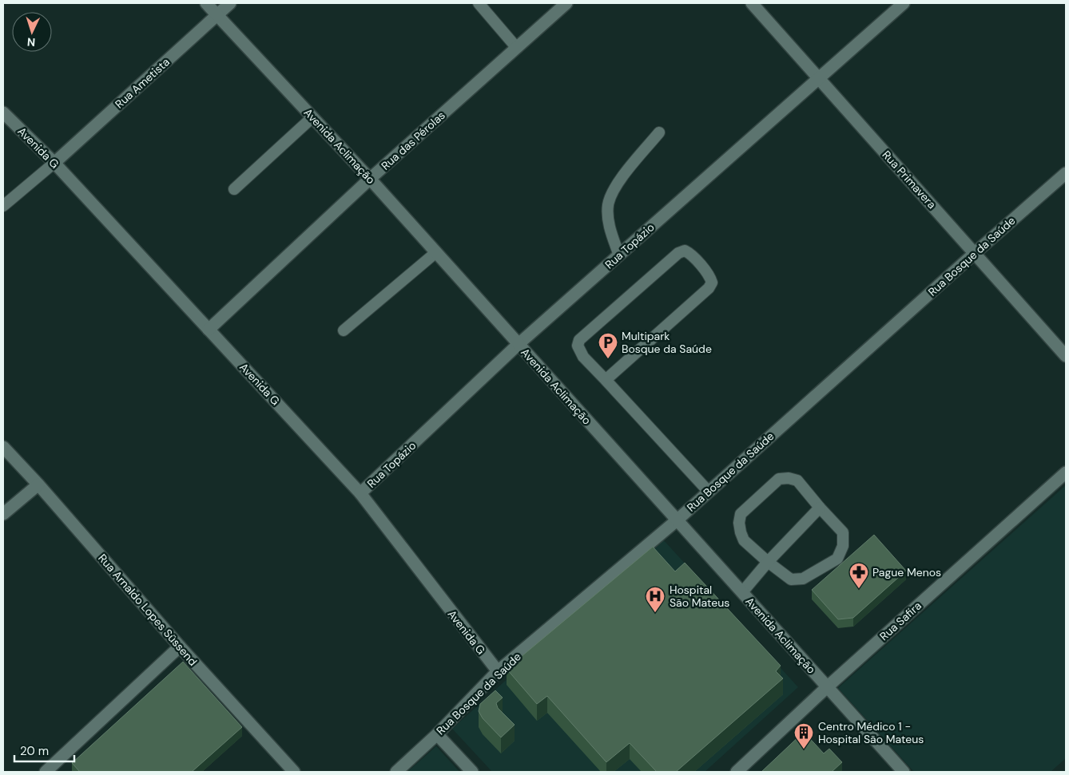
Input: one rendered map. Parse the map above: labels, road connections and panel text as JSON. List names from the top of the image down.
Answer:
{
  "streets": {
    "street": [
      "Rua Ametista",
      "Rua das Pérolas",
      "Avenida Aclimação",
      "Avenida G",
      "Rua Primavera",
      "Rua Topázio",
      "Rua Bosque da Saúde",
      "Rua Arnaldo Lopes Süssend",
      "Rua Safira"
    ]
  },
  "crossings": [
    ["Rua Ametista", "Avenida Aclimação"],
    ["Rua Ametista", "Avenida G"],
    ["Rua das Pérolas", "Avenida Aclimação"],
    ["Rua das Pérolas", "Avenida G"],
    ["Avenida Aclimação", "Rua Topázio"],
    ["Avenida Aclimação", "Rua Bosque da Saúde"],
    ["Avenida Aclimação", "Rua Safira"],
    ["Avenida G", "Rua Topázio"],
    ["Avenida G", "Rua Bosque da Saúde"],
    ["Rua Primavera", "Rua Topázio"],
    ["Rua Primavera", "Rua Bosque da Saúde"]
  ],
  "places": {
    "parking": ["Multipark Bosque da Saúde"],
    "pharmacy": ["Pague Menos"],
    "hospital": ["Hospital São Mateus"],
    "building": ["Centro Médico 1 - Hospital São Mateus"]
  },
  "scale_bar": "20 m",
  "north": "bottom"
}
